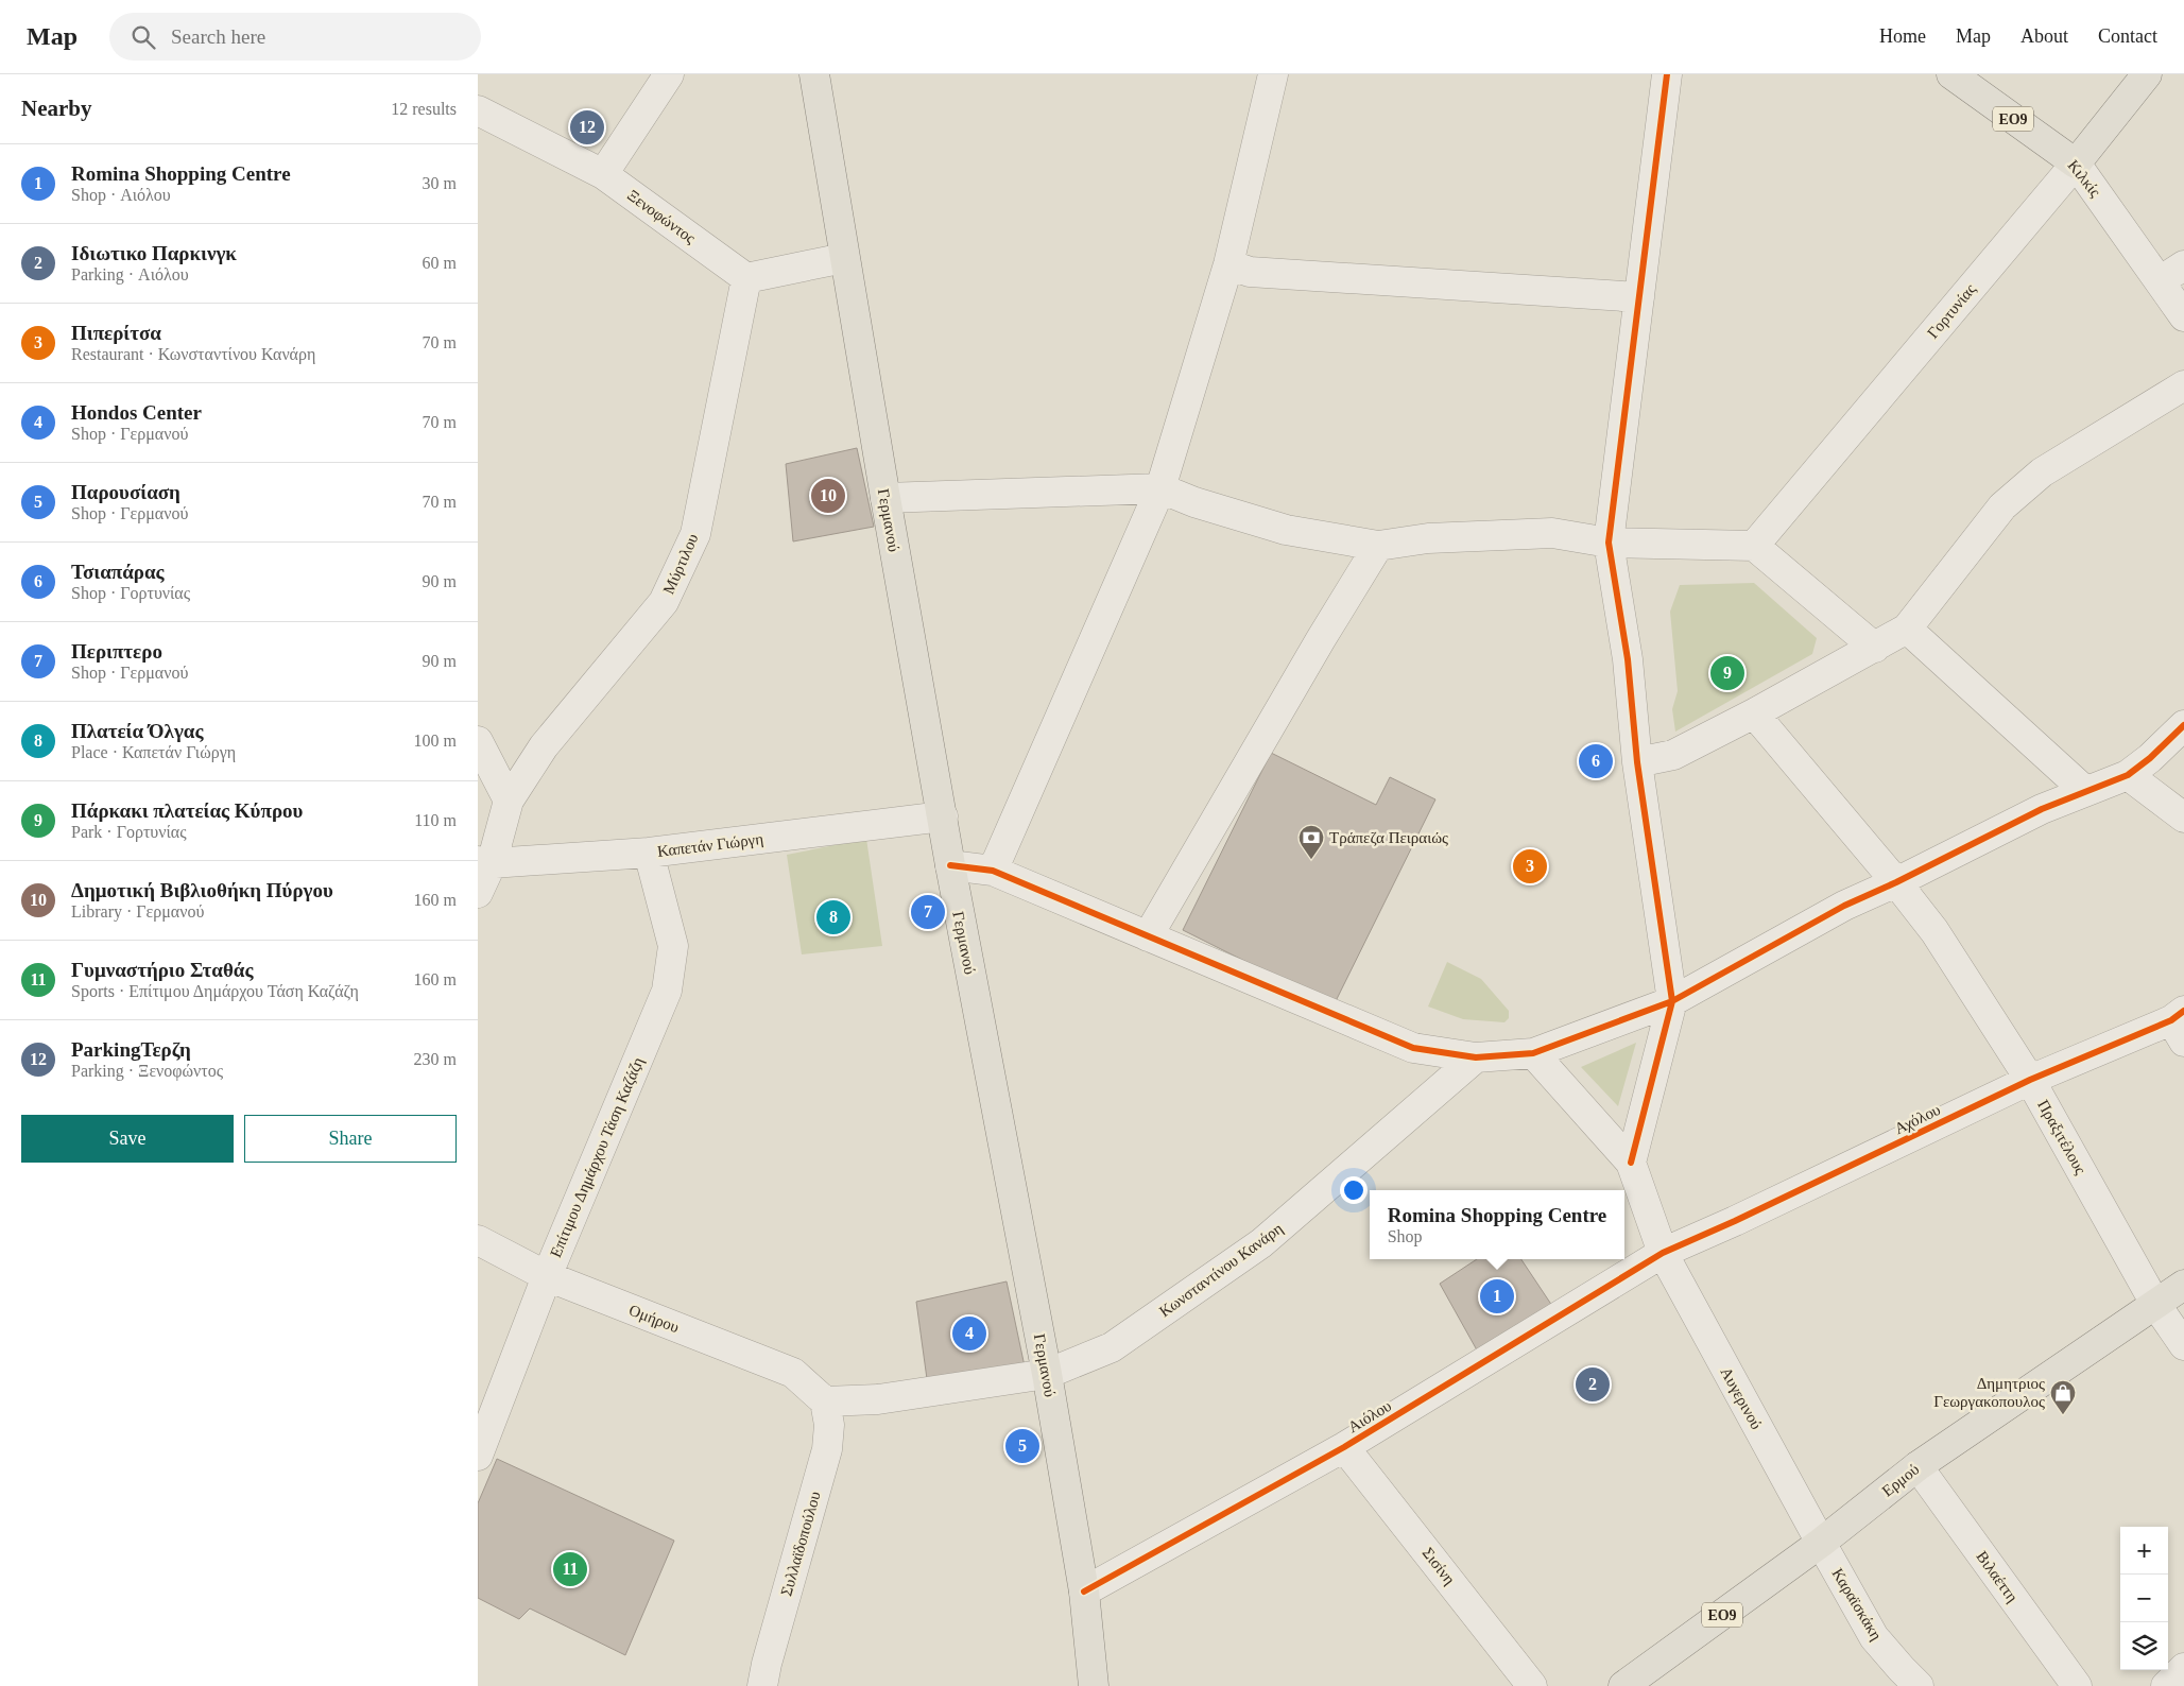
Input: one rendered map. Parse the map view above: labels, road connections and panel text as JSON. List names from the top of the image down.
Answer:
{
  "streets": {
    "main road": [
      "ΕΟ9",
      "Κιλκίς",
      "Γορτυνίας",
      "Γερμανού",
      "Ερμού"
    ],
    "street": [
      "Ξενοφώντος",
      "Μύρτιλου",
      "Καπετάν Γιώργη",
      "Αχόλου",
      "Πραξιτέλους",
      "Επίτιμου Δημάρχου Τάση Καζάζη",
      "Κωνσταντίνου Κανάρη",
      "Ομήρου",
      "Αυγερινού",
      "Αιόλου",
      "Συλλαϊδοπούλου",
      "Σισίνη",
      "Βιλαέττη",
      "Καραϊσκάκη"
    ]
  },
  "crossings": [
    ["Κιλκίς", "Γορτυνίας"],
    ["Ξενοφώντος", "Μύρτιλου"],
    ["Γερμανού", "Καπετάν Γιώργη"],
    ["Γερμανού", "Κωνσταντίνου Κανάρη"],
    ["Γερμανού", "Αιόλου"],
    ["Μύρτιλου", "Καπετάν Γιώργη"],
    ["Καπετάν Γιώργη", "Επίτιμου Δημάρχου Τάση Καζάζη"],
    ["Αχόλου", "Πραξιτέλους"],
    ["Αχόλου", "Αυγερινού"],
    ["Αχόλου", "Αιόλου"],
    ["Πραξιτέλους", "Ερμού"],
    ["Επίτιμου Δημάρχου Τάση Καζάζη", "Ομήρου"],
    ["Κωνσταντίνου Κανάρη", "Ομήρου"],
    ["Κωνσταντίνου Κανάρη", "Συλλαϊδοπούλου"],
    ["Ομήρου", "Συλλαϊδοπούλου"],
    ["Αυγερινού", "Αιόλου"],
    ["Αυγερινού", "Ερμού"],
    ["Αυγερινού", "Καραϊσκάκη"],
    ["Αιόλου", "Σισίνη"],
    ["Ερμού", "Βιλαέττη"],
    ["Ερμού", "Καραϊσκάκη"]
  ],
  "places": {
    "bank": ["Τράπεζα Πειραιώς"],
    "shop": ["Δημητριος Γεωργακοπουλος"]
  },
  "page": {
    "header": "Map",
    "search": "Search here",
    "nav": [
      "Home",
      "Map",
      "About",
      "Contact"
    ],
    "heading": ["Nearby", "12 results"],
    "pins": [
      "12",
      "10",
      "9",
      "6",
      "3",
      "7",
      "8",
      "1",
      "4",
      "2",
      "5",
      "11"
    ],
    "list": [
      {
        "mark": "1",
        "name": "Romina Shopping Centre",
        "note": "Shop · Αιόλου",
        "value": "30 m"
      },
      {
        "mark": "2",
        "name": "Ιδιωτικο Παρκινγκ",
        "note": "Parking · Αιόλου",
        "value": "60 m"
      },
      {
        "mark": "3",
        "name": "Πιπερίτσα",
        "note": "Restaurant · Κωνσταντίνου Κανάρη",
        "value": "70 m"
      },
      {
        "mark": "4",
        "name": "Hondos Center",
        "note": "Shop · Γερμανού",
        "value": "70 m"
      },
      {
        "mark": "5",
        "name": "Παρουσίαση",
        "note": "Shop · Γερμανού",
        "value": "70 m"
      },
      {
        "mark": "6",
        "name": "Τσιαπάρας",
        "note": "Shop · Γορτυνίας",
        "value": "90 m"
      },
      {
        "mark": "7",
        "name": "Περιπτερο",
        "note": "Shop · Γερμανού",
        "value": "90 m"
      },
      {
        "mark": "8",
        "name": "Πλατεία Όλγας",
        "note": "Place · Καπετάν Γιώργη",
        "value": "100 m"
      },
      {
        "mark": "9",
        "name": "Πάρκακι πλατείας Κύπρου",
        "note": "Park · Γορτυνίας",
        "value": "110 m"
      },
      {
        "mark": "10",
        "name": "Δημοτική Βιβλιοθήκη Πύργου",
        "note": "Library · Γερμανού",
        "value": "160 m"
      },
      {
        "mark": "11",
        "name": "Γυμναστήριο Σταθάς",
        "note": "Sports · Επίτιμου Δημάρχου Τάση Καζάζη",
        "value": "160 m"
      },
      {
        "mark": "12",
        "name": "ParkingΤερζη",
        "note": "Parking · Ξενοφώντος",
        "value": "230 m"
      }
    ],
    "buttons": ["Save", "Share"],
    "popup": ["Romina Shopping Centre", "Shop"],
    "map_buttons": ["+", "−"]
  }
}
